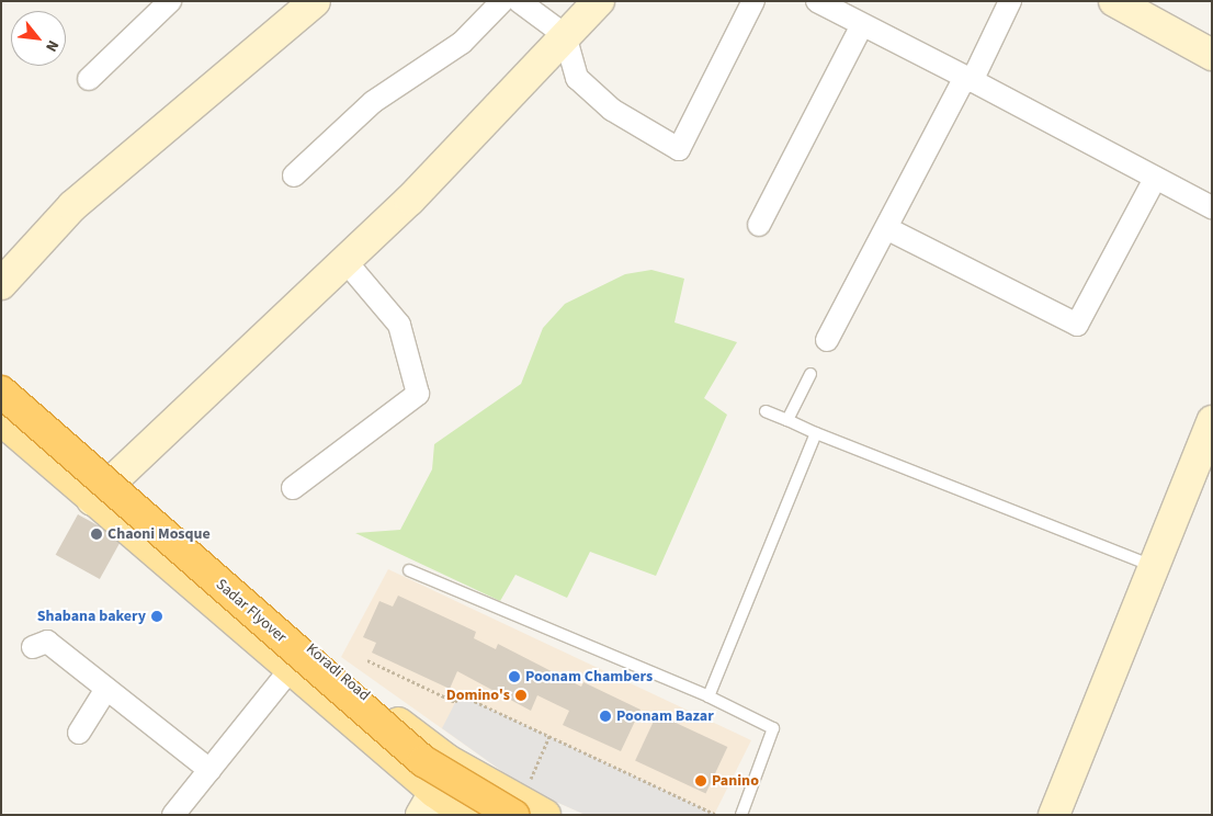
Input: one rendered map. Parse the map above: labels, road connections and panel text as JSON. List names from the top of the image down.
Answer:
{
  "streets": {
    "highway": ["Sadar Flyover"],
    "main road": ["Koradi Road"]
  },
  "crossings": [
    ["Sadar Flyover", "Koradi Road"]
  ],
  "places": [
    "Chaoni Mosque",
    "Shabana bakery",
    "Poonam Chambers",
    "Domino's",
    "Poonam Bazar",
    "Panino"
  ],
  "north": "bottom right"
}
